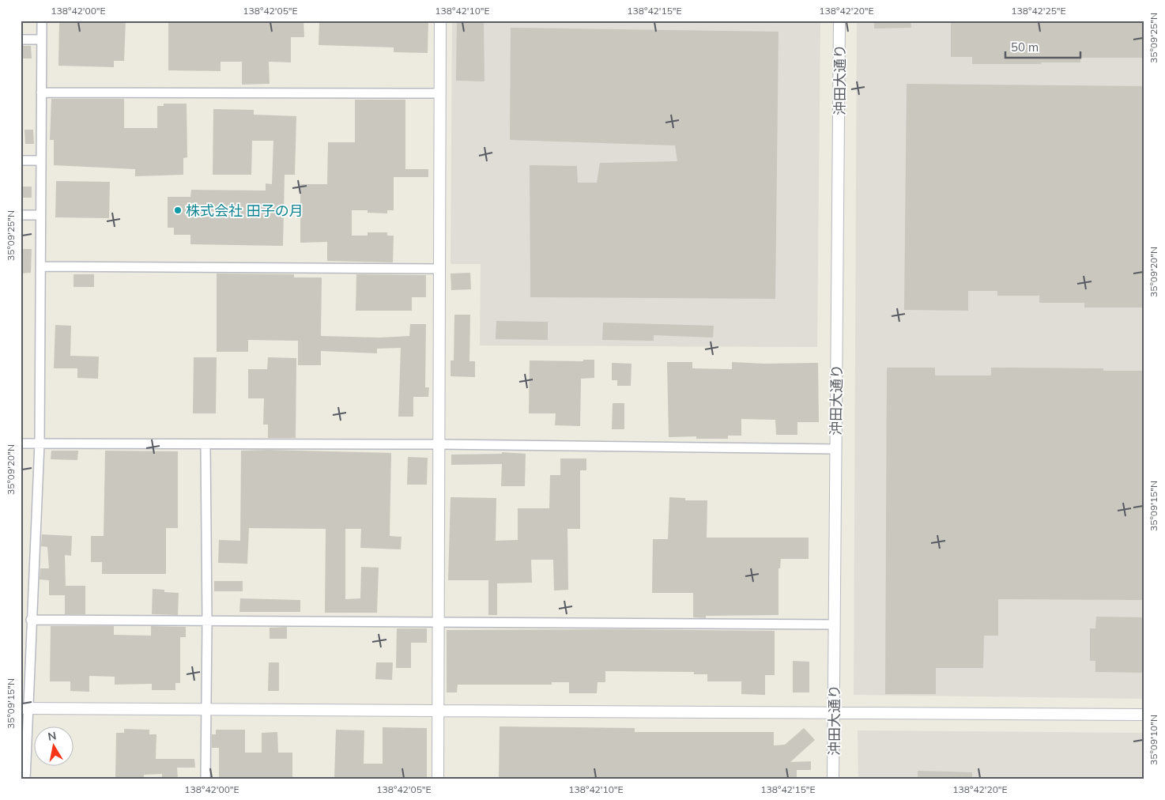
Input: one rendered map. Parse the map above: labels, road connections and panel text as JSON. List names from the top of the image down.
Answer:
{
  "streets": {
    "street": ["沖田大通り"]
  },
  "places": ["株式会社 田子の月"],
  "scale_bar": "50 m",
  "north": "top",
  "coordinates": [
    "138°42'00\"E",
    "138°42'05\"E",
    "138°42'10\"E",
    "138°42'15\"E",
    "138°42'20\"E",
    "138°42'25\"E",
    "35°09'25\"N",
    "35°09'20\"N",
    "35°09'15\"N",
    "35°09'10\"N"
  ]
}
